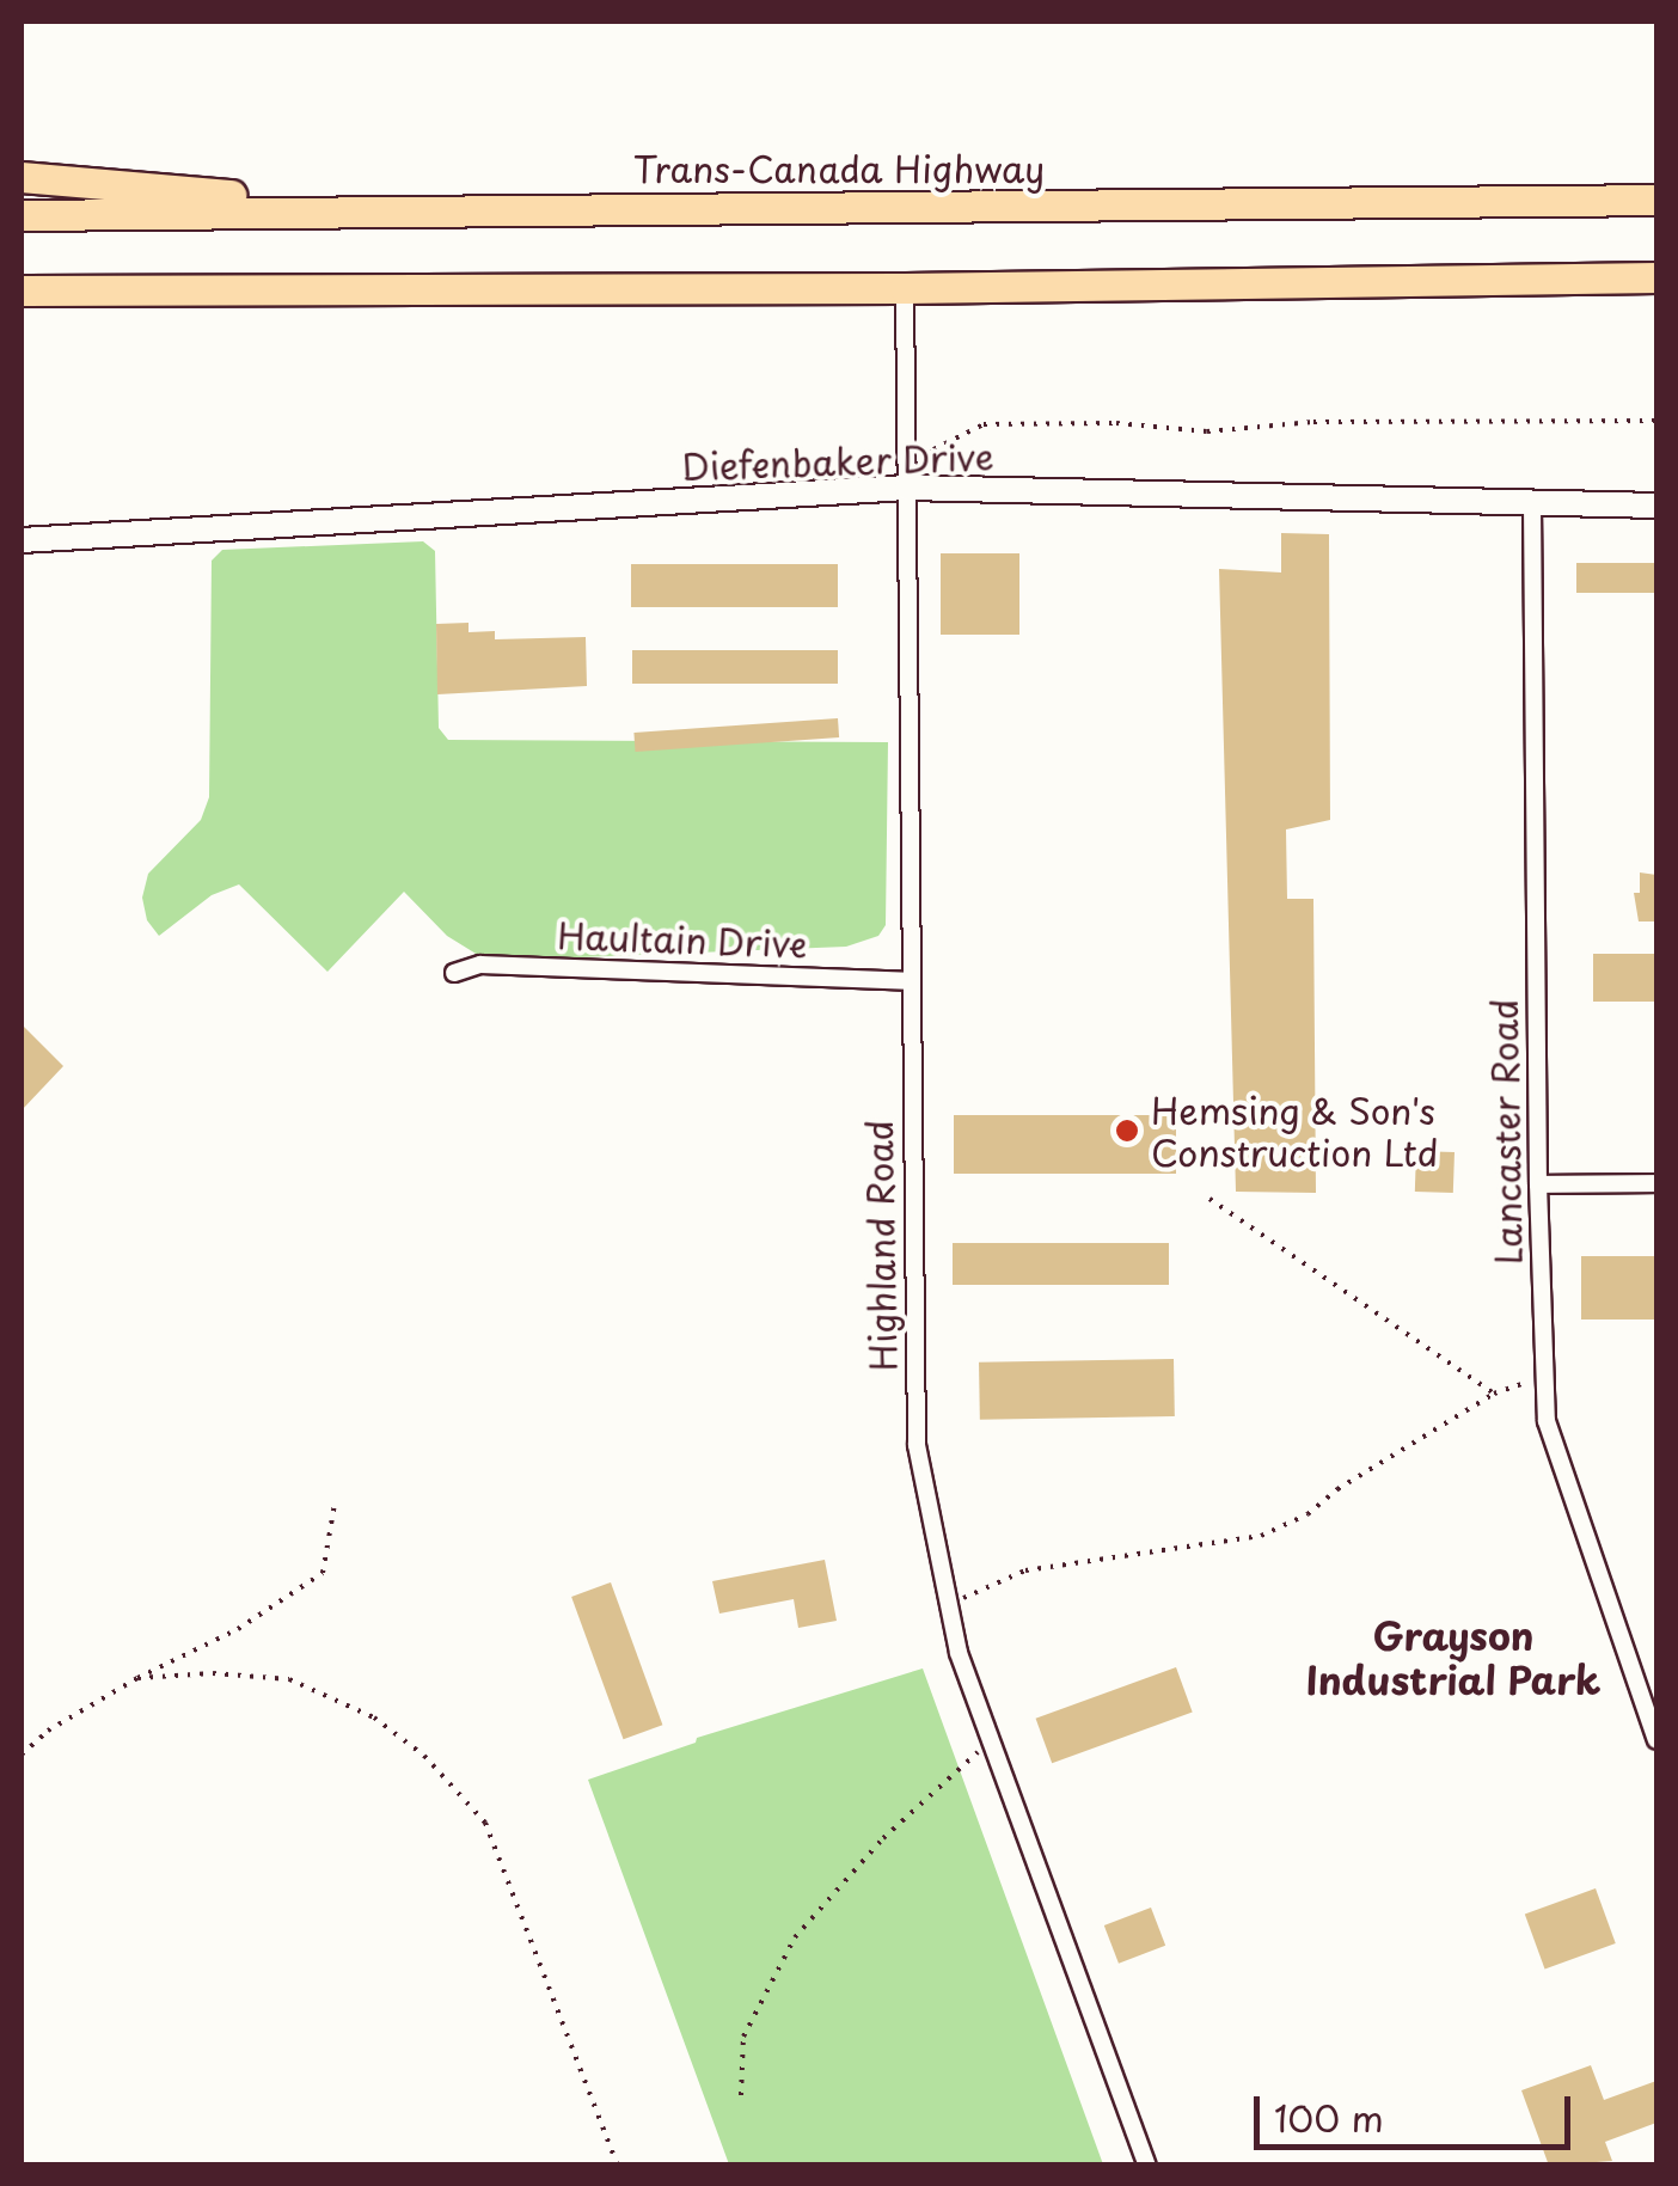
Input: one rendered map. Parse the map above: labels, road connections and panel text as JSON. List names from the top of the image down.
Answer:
{
  "streets": {
    "highway": ["Trans-Canada Highway"],
    "street": [
      "Diefenbaker Drive",
      "Haultain Drive",
      "Lancaster Road",
      "Highland Road"
    ]
  },
  "crossings": [
    ["Diefenbaker Drive", "Lancaster Road"],
    ["Diefenbaker Drive", "Highland Road"],
    ["Haultain Drive", "Highland Road"]
  ],
  "districts": ["Grayson Industrial Park"],
  "places": ["Hemsing & Son's Construction Ltd"],
  "scale_bar": "100 m"
}
